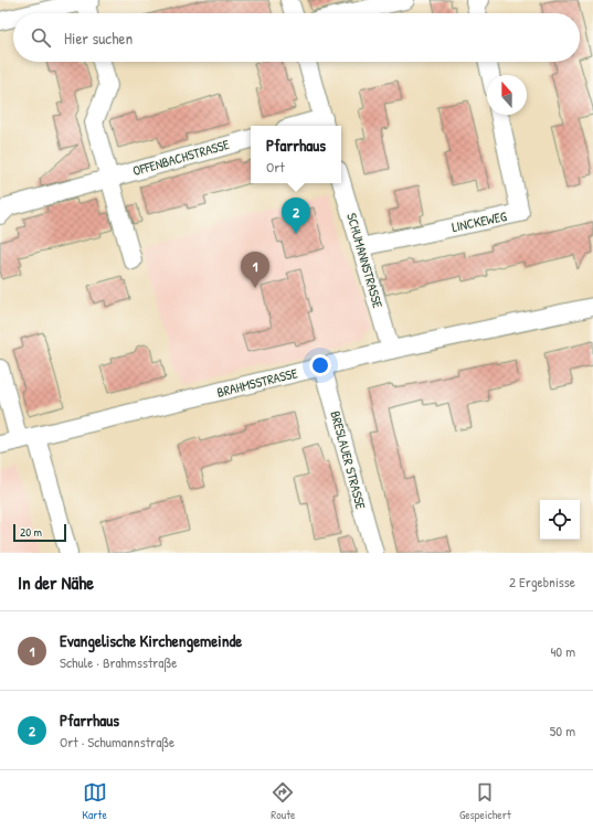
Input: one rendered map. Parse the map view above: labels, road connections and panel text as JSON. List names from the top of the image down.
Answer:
{
  "streets": {
    "street": [
      "OFFENBACHSTRASSE",
      "LINCKEWEG",
      "SCHUMANNSTRASSE",
      "BRAHMSSTRASSE",
      "BRESLAUER STRASSE"
    ]
  },
  "crossings": [
    ["LINCKEWEG", "SCHUMANNSTRASSE"],
    ["SCHUMANNSTRASSE", "BRAHMSSTRASSE"],
    ["BRAHMSSTRASSE", "BRESLAUER STRASSE"]
  ],
  "scale_bar": "20 m",
  "north": "top",
  "page": {
    "search": "Hier suchen",
    "popup": ["Pfarrhaus", "Ort"],
    "pins": ["2", "1"],
    "scale": "20 m",
    "heading": ["In der Nähe", "2 Ergebnisse"],
    "list": [
      {
        "mark": "1",
        "name": "Evangelische Kirchengemeinde",
        "note": "Schule · Brahmsstraße",
        "value": "40 m"
      },
      {
        "mark": "2",
        "name": "Pfarrhaus",
        "note": "Ort · Schumannstraße",
        "value": "50 m"
      }
    ],
    "nav": ["Karte", "Route", "Gespeichert"]
  }
}
